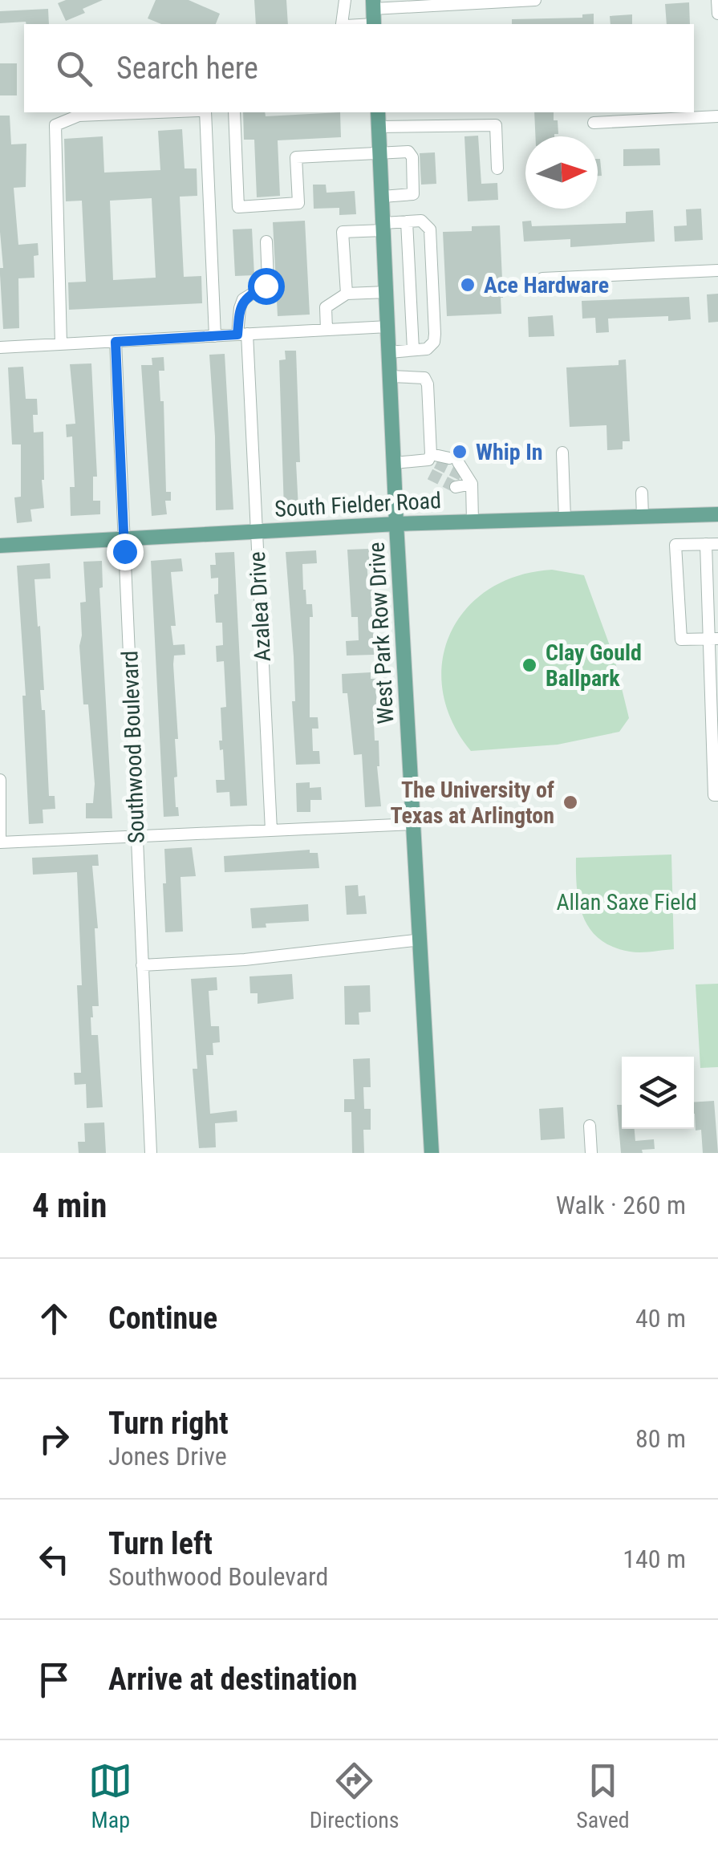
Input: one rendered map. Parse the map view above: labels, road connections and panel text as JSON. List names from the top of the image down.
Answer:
{
  "streets": {
    "main road": ["South Fielder Road", "West Park Row Drive"],
    "street": ["Azalea Drive", "Southwood Boulevard"]
  },
  "crossings": [
    ["South Fielder Road", "Azalea Drive"],
    ["South Fielder Road", "West Park Row Drive"],
    ["South Fielder Road", "Southwood Boulevard"]
  ],
  "parks": ["Allan Saxe Field"],
  "places": [
    "Ace Hardware",
    "Whip In",
    "Clay Gould Ballpark",
    "The University of Texas at Arlington"
  ],
  "north": "right",
  "page": {
    "search": "Search here",
    "heading": ["4 min", "Walk · 260 m"],
    "list": [
      ["Continue", "40 m"],
      ["Turn right", "Jones Drive", "80 m"],
      ["Turn left", "Southwood Boulevard", "140 m"],
      "Arrive at destination"
    ],
    "nav": ["Map", "Directions", "Saved"]
  }
}
